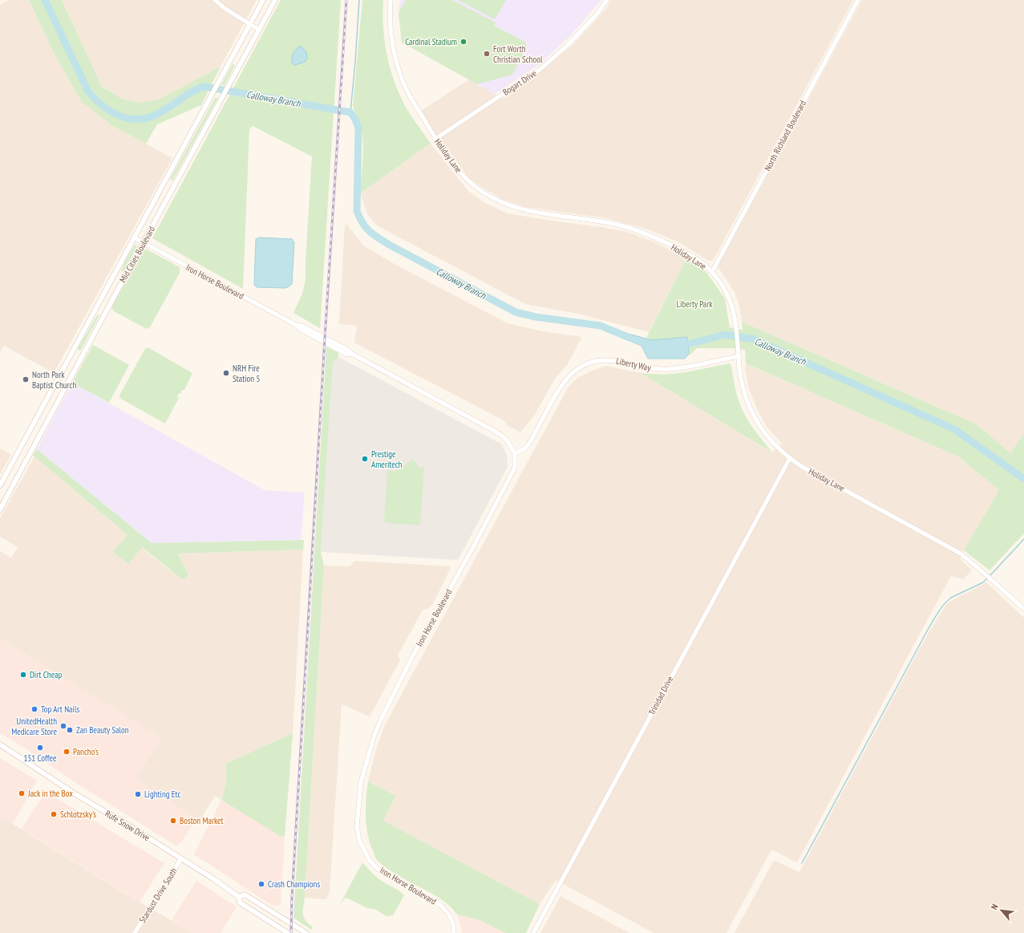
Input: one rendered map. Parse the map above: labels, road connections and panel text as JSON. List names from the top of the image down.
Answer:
{
  "streets": {
    "main road": ["Mid Cities Boulevard", "Rufe Snow Drive"],
    "street": [
      "Bogart Drive",
      "North Richland Boulevard",
      "Holiday Lane",
      "Iron Horse Boulevard",
      "Liberty Way",
      "Trinidad Drive",
      "Stardust Drive South"
    ]
  },
  "crossings": [
    ["Bogart Drive", "Holiday Lane"],
    ["North Richland Boulevard", "Holiday Lane"],
    ["Holiday Lane", "Liberty Way"],
    ["Holiday Lane", "Trinidad Drive"],
    ["Mid Cities Boulevard", "Iron Horse Boulevard"],
    ["Iron Horse Boulevard", "Liberty Way"],
    ["Rufe Snow Drive", "Stardust Drive South"]
  ],
  "water": ["Calloway Branch"],
  "parks": ["Liberty Park"],
  "places": [
    "Cardinal Stadium",
    "Fort Worth Christian School",
    "NRH Fire Station 5",
    "North Park Baptist Church",
    "Prestige Ameritech",
    "Dirt Cheap",
    "Top Art Nails",
    "UnitedHealth Medicare Store",
    "Zan Beauty Salon",
    "151 Coffee",
    "Pancho's",
    "Jack in the Box",
    "Lighting Etc",
    "Schlotzsky's",
    "Boston Market",
    "Crash Champions"
  ],
  "north": "top left"
}
